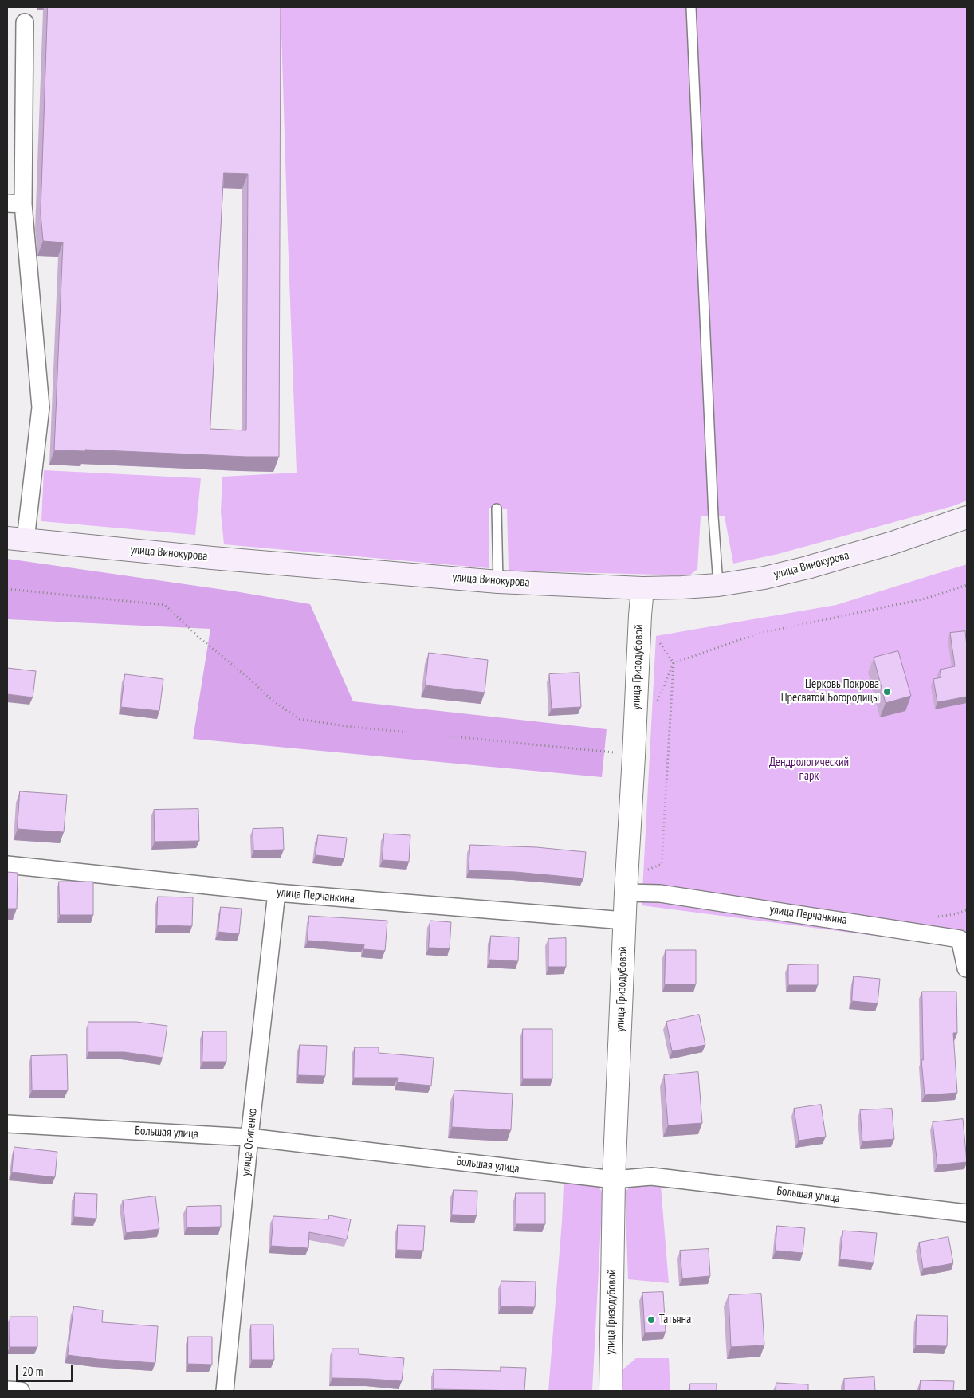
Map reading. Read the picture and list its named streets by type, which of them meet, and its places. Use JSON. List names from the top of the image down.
{
  "streets": {
    "main road": ["улица Винокурова"],
    "street": [
      "улица Гризодубовой",
      "улица Перчанкина",
      "Большая улица",
      "улица Осипенко"
    ]
  },
  "crossings": [
    ["улица Винокурова", "улица Гризодубовой"],
    ["улица Гризодубовой", "улица Перчанкина"],
    ["улица Гризодубовой", "Большая улица"],
    ["улица Перчанкина", "улица Осипенко"],
    ["Большая улица", "улица Осипенко"]
  ],
  "parks": ["Дендрологический парк"],
  "places": ["Церковь Покрова Пресвятой Богородицы", "Татьяна"],
  "scale_bar": "20 m"
}
